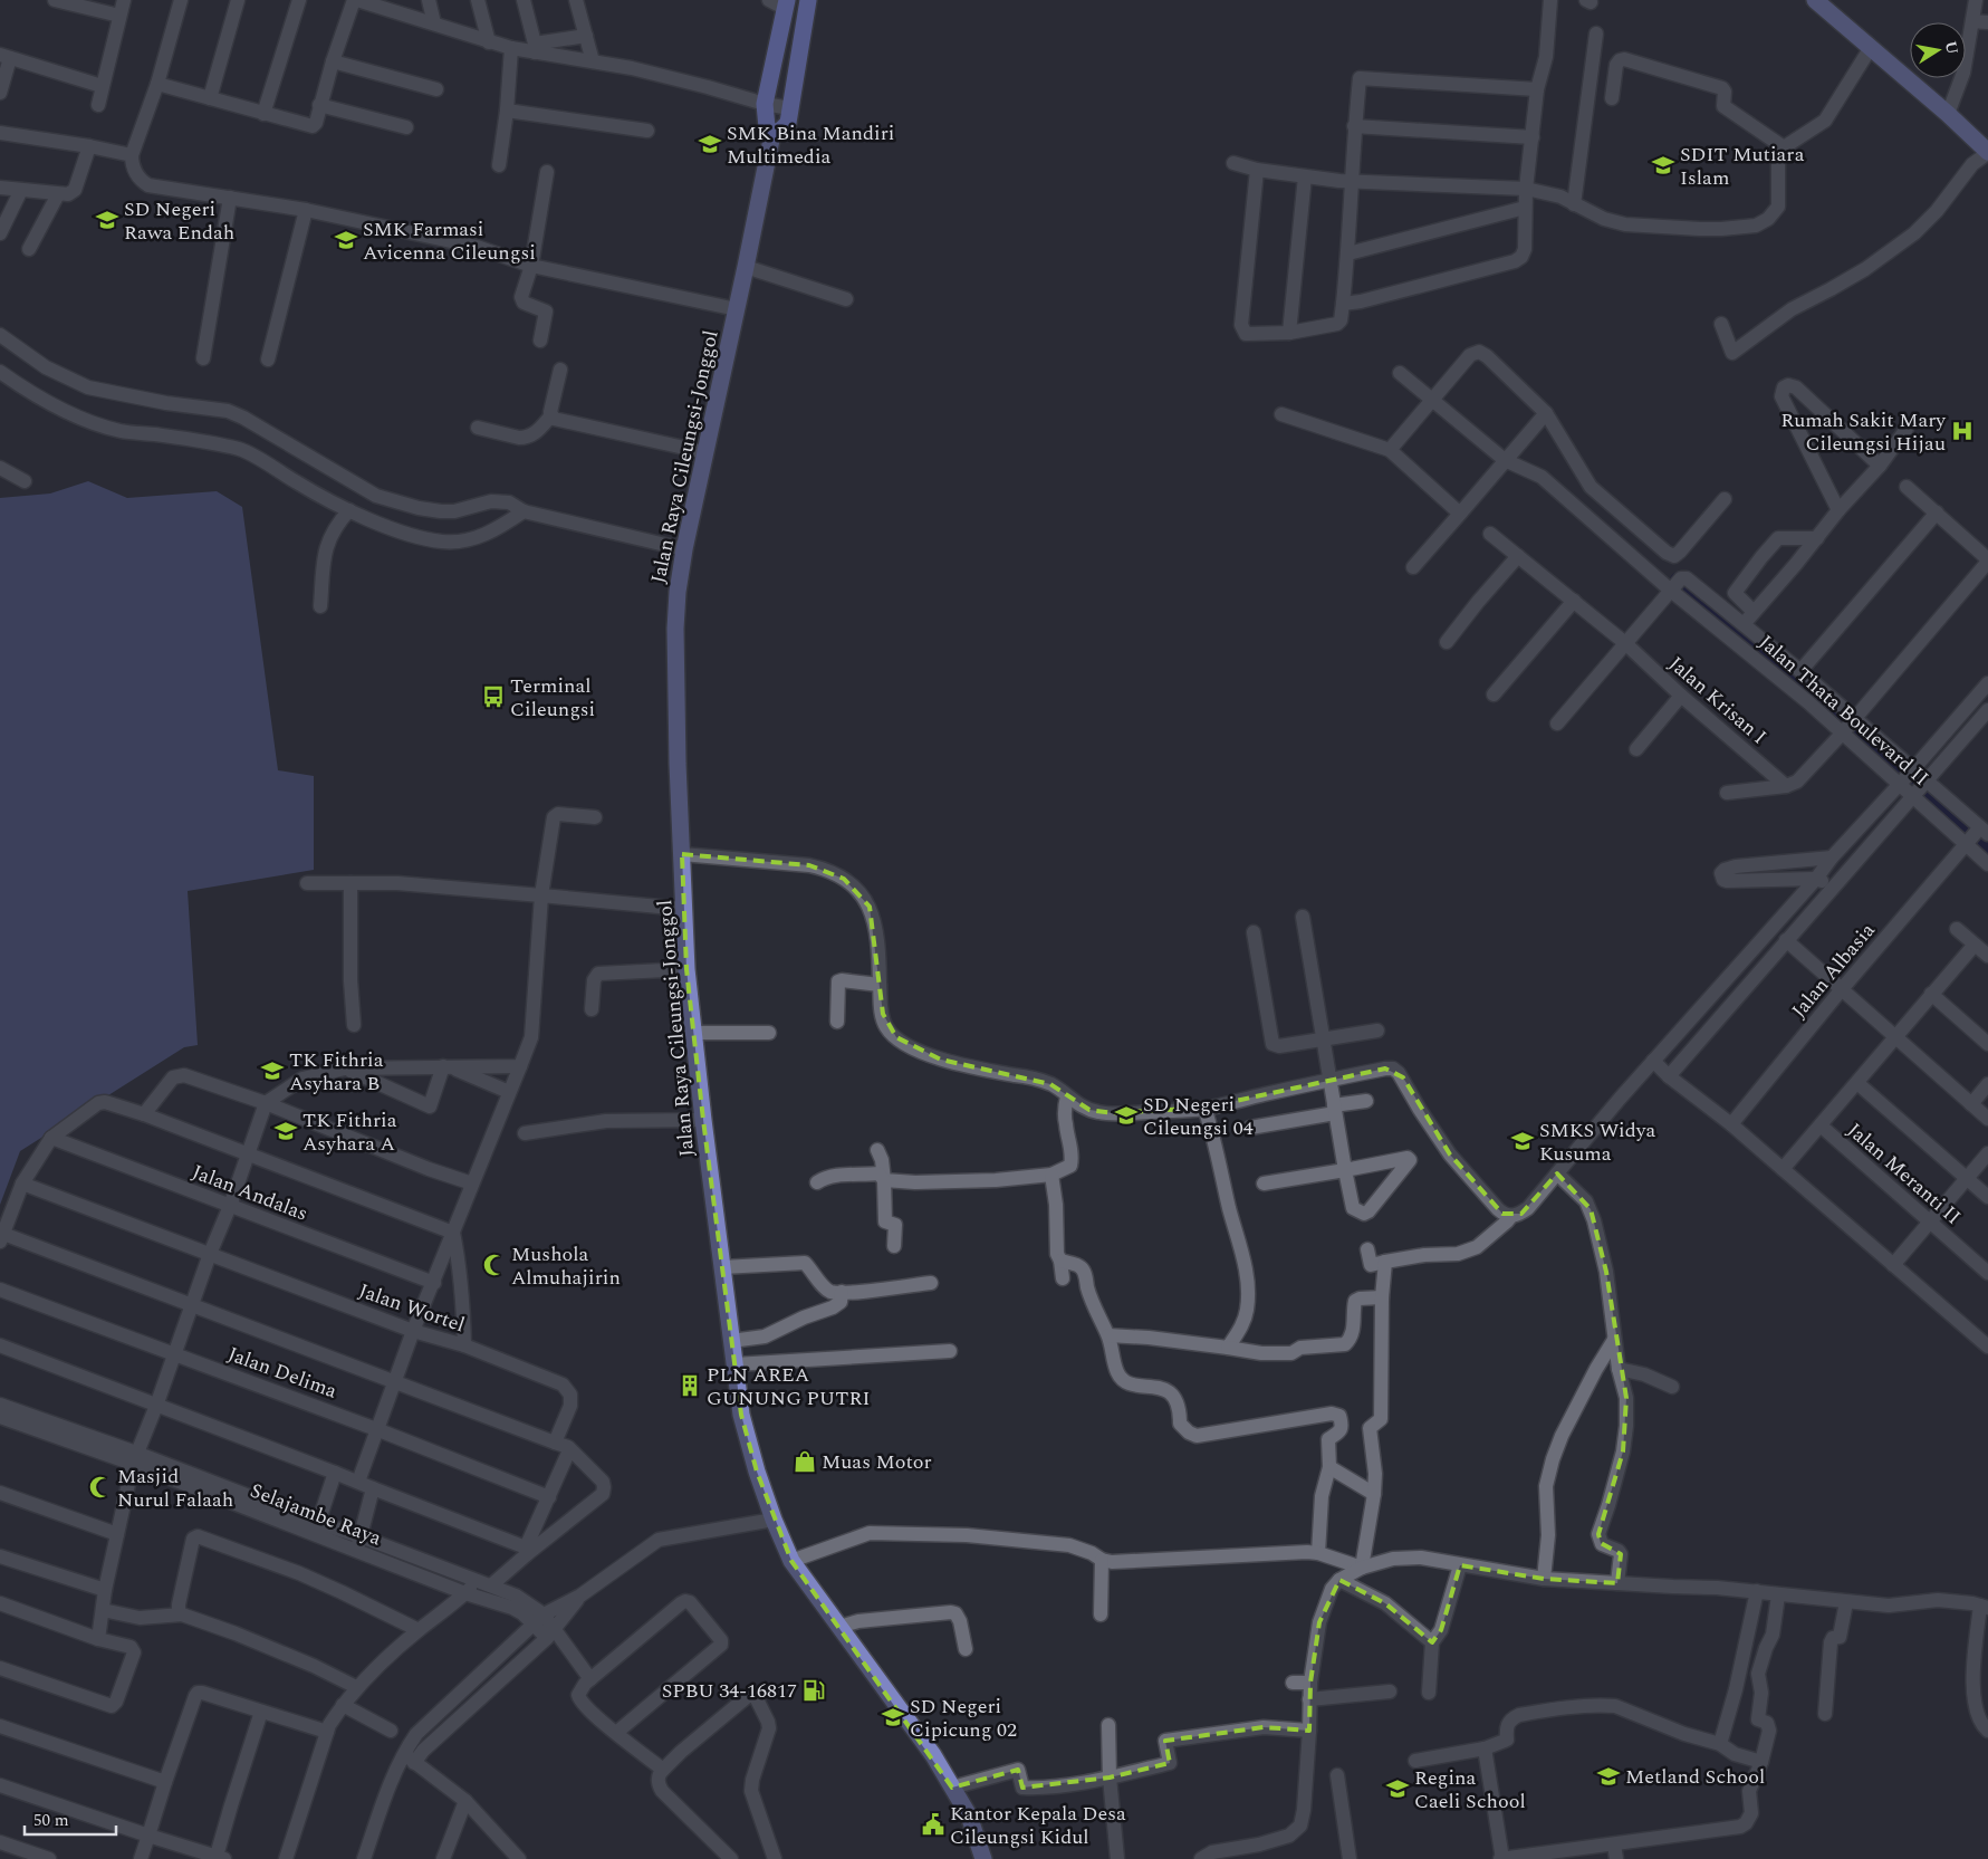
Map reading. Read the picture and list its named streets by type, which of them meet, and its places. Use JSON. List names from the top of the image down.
{
  "streets": {
    "highway": ["Jalan Raya Cileungsi-Jonggol"],
    "street": [
      "Jalan Krisan I",
      "Jalan Thata Boulevard II",
      "Jalan Albasia",
      "Jalan Meranti II",
      "Jalan Andalas",
      "Jalan Wortel",
      "Jalan Delima",
      "Selajambe Raya"
    ]
  },
  "crossings": [
    ["Jalan Thata Boulevard II", "Jalan Albasia"]
  ],
  "places": {
    "school or university": [
      "SMK Bina Mandiri Multimedia",
      "SDIT Mutiara Islam",
      "SD Negeri Rawa Endah",
      "SMK Farmasi Avicenna Cileungsi",
      "TK Fithria Asyhara B",
      "SD Negeri Cileungsi 04",
      "TK Fithria Asyhara A",
      "SMKS Widya Kusuma",
      "SD Negeri Cipicung 02",
      "Metland School",
      "Regina Caeli School"
    ],
    "hospital": ["Rumah Sakit Mary Cileungsi Hijau"],
    "bus stop": ["Terminal Cileungsi"],
    "mosque": ["Mushola Almuhajirin", "Masjid Nurul Falaah"],
    "building": ["PLN AREA GUNUNG PUTRI"],
    "shop": ["Muas Motor"],
    "fuel station": ["SPBU 34-16817"],
    "public building": ["Kantor Kepala Desa Cileungsi Kidul"]
  },
  "scale_bar": "50 m",
  "north": "right"
}
